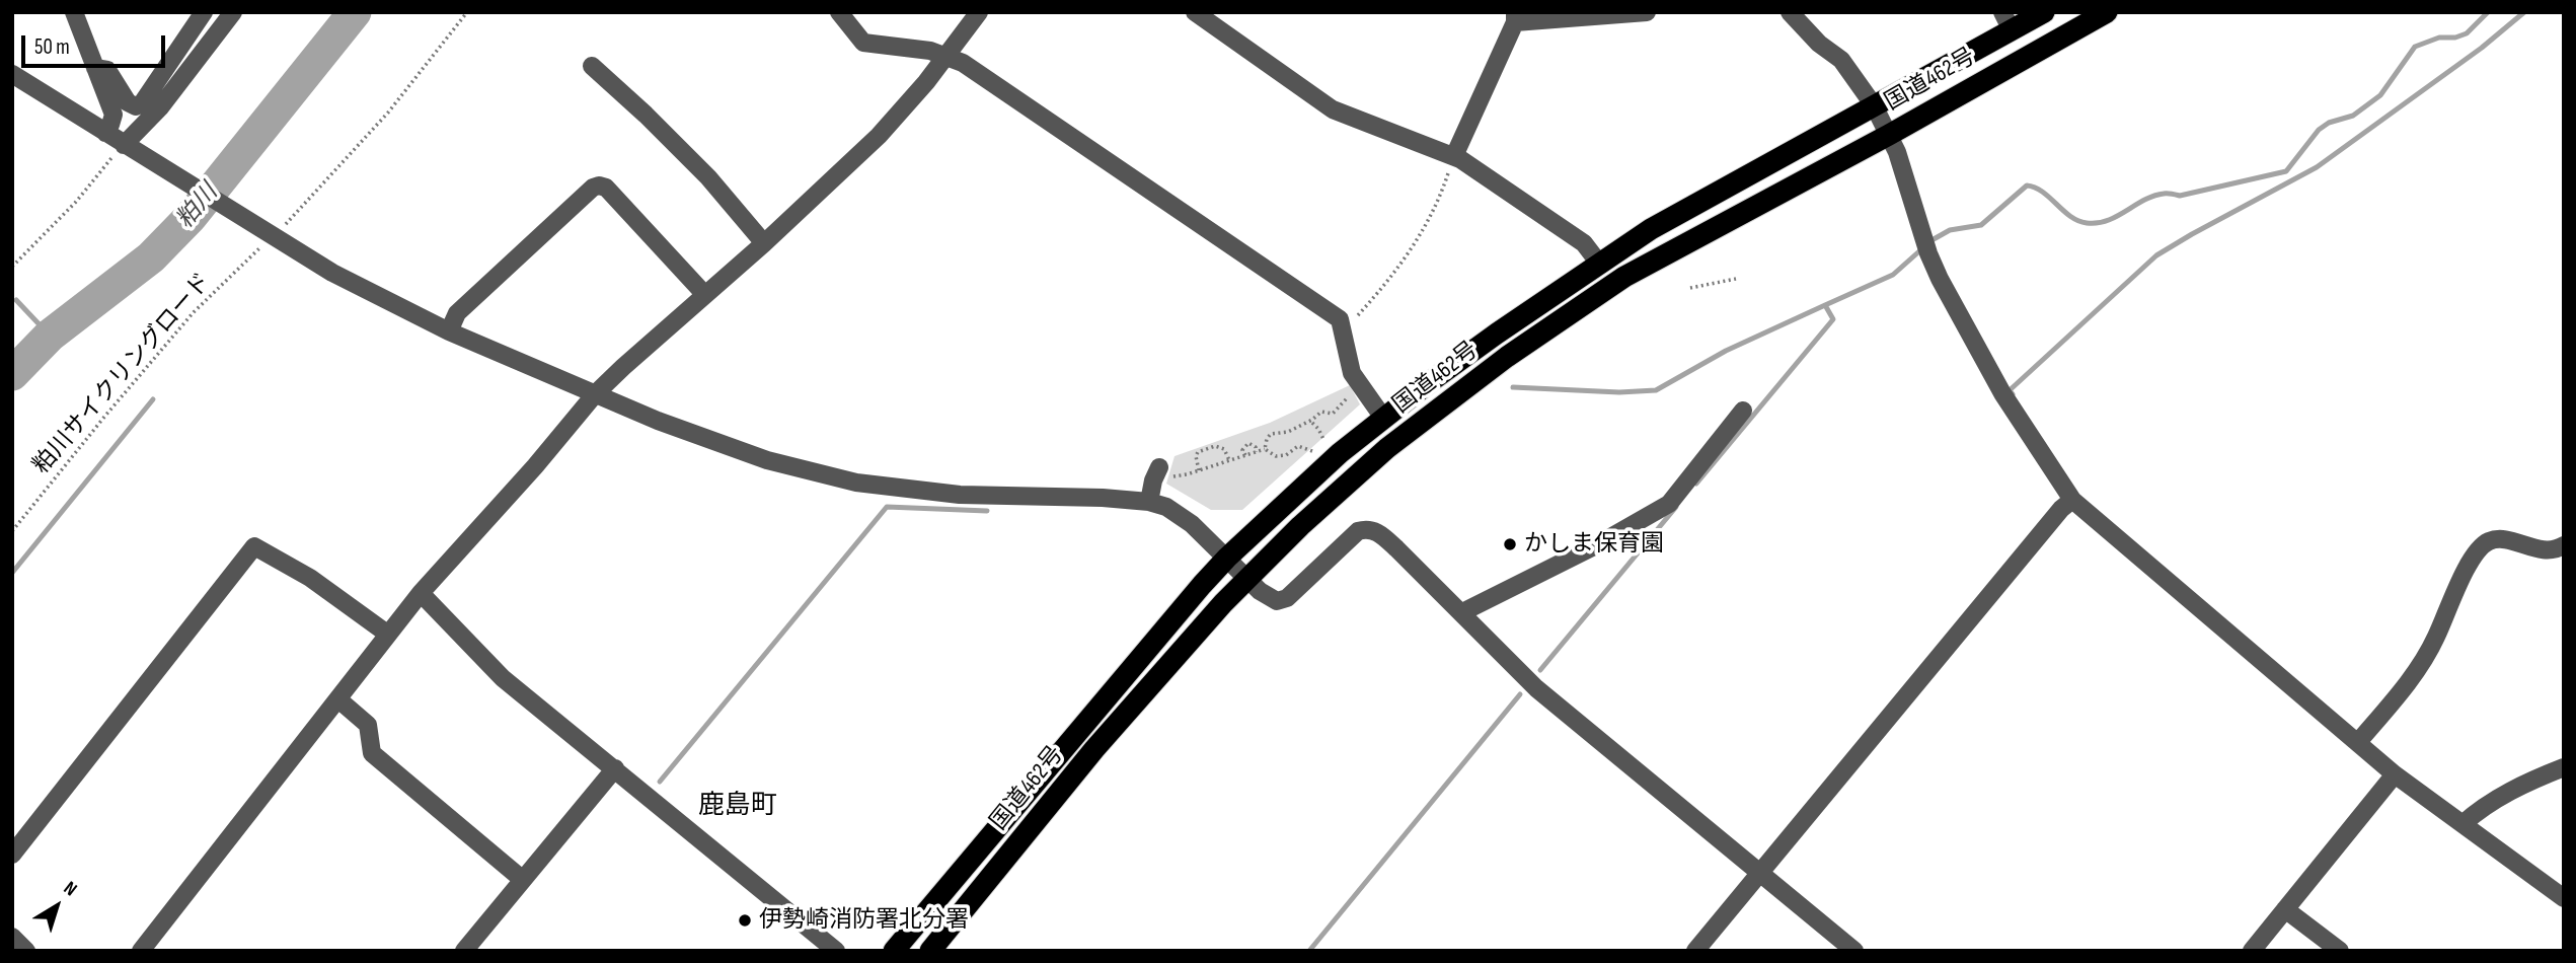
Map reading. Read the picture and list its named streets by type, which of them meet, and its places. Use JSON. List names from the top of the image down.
{
  "streets": {
    "highway": ["国道462号"],
    "path": ["粕川サイクリングロード"]
  },
  "districts": ["鹿島町"],
  "water": ["粕川"],
  "places": ["かしま保育園", "伊勢崎消防署北分署"],
  "scale_bar": "50 m",
  "north": "top right"
}
